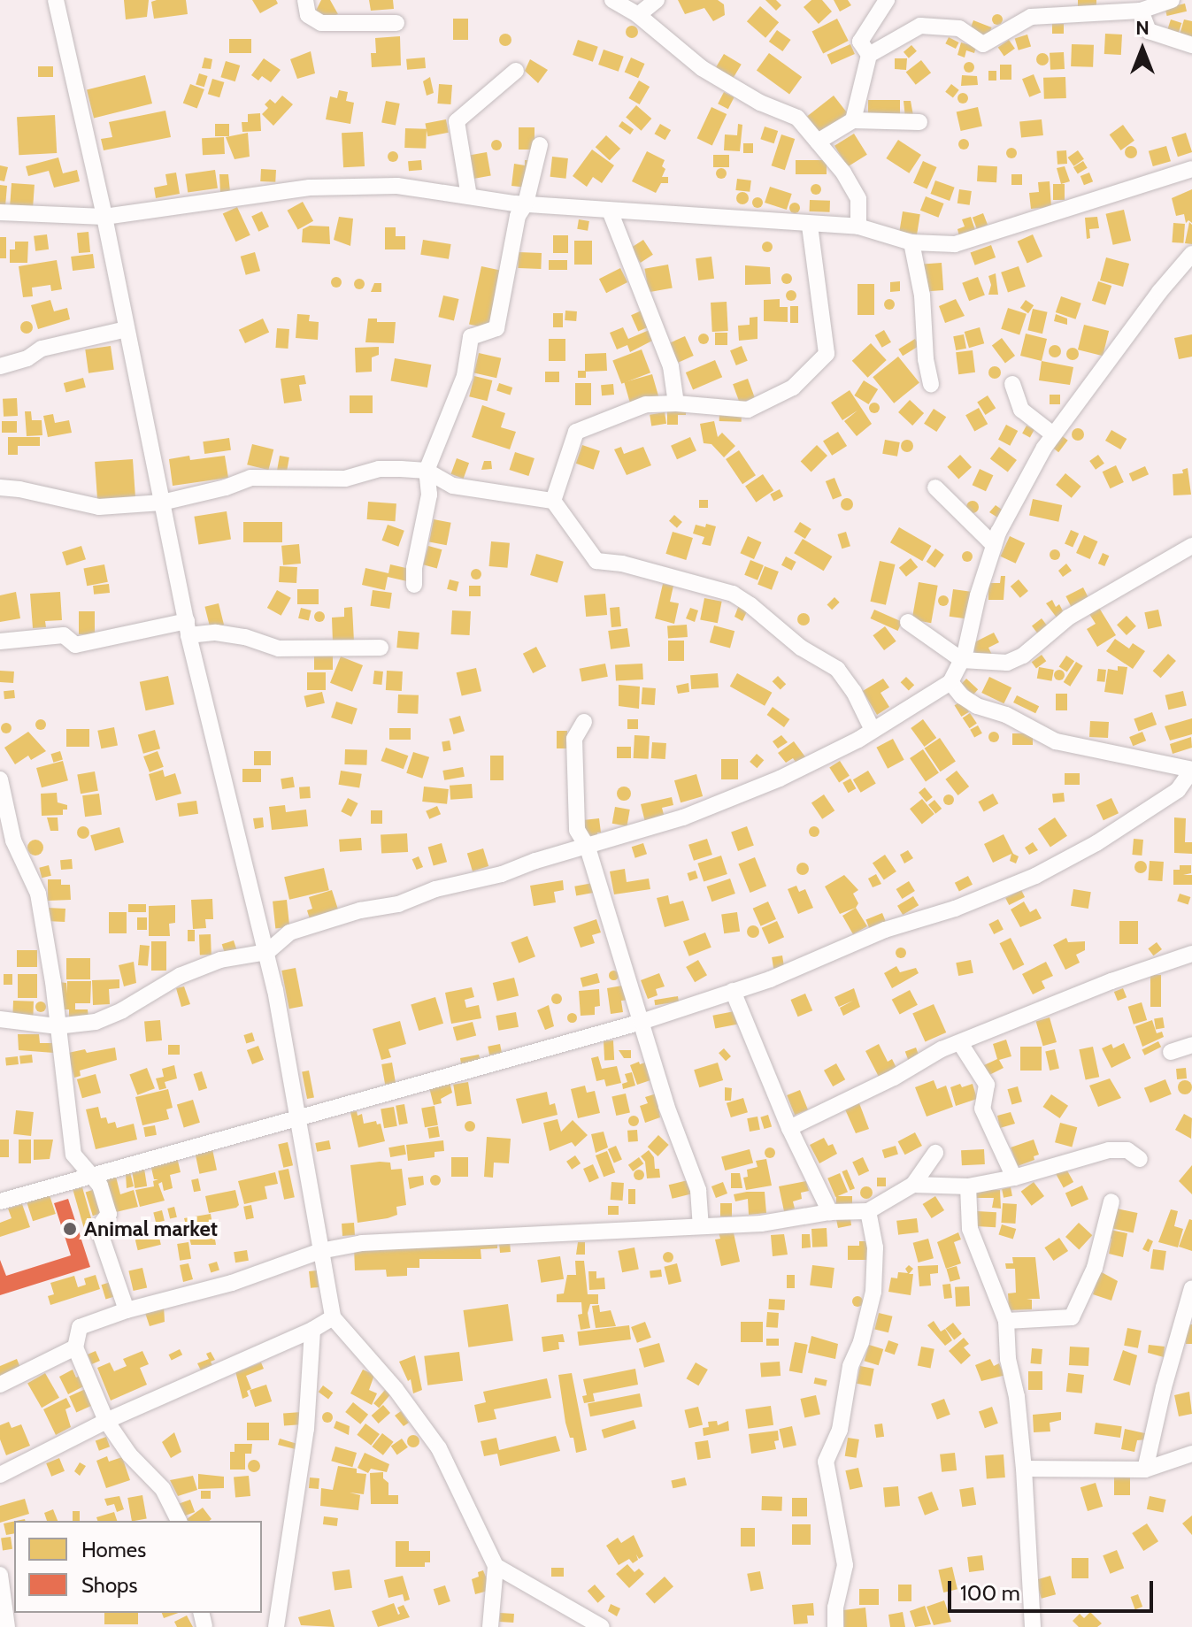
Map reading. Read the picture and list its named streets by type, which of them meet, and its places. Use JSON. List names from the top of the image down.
{
  "places": ["Animal market"],
  "legend": ["Homes", "Shops"],
  "scale_bar": "100 m",
  "north": "top"
}
